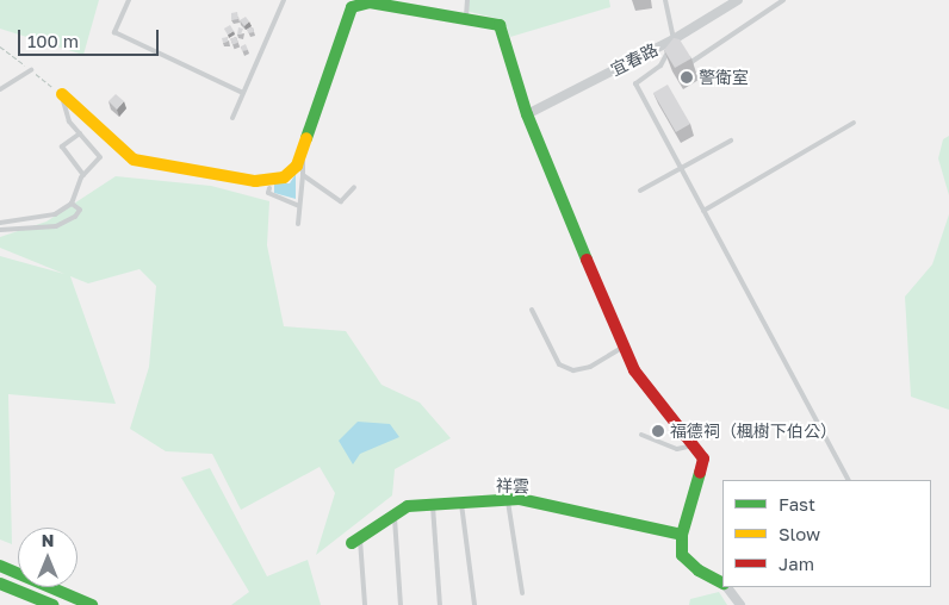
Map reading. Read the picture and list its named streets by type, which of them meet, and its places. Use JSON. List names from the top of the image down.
{
  "streets": {
    "street": ["宜春路", "祥雲"]
  },
  "places": ["警衛室", "福德祠（楓樹下伯公）"],
  "legend": ["Fast", "Slow", "Jam"],
  "scale_bar": "100 m",
  "north": "top"
}
